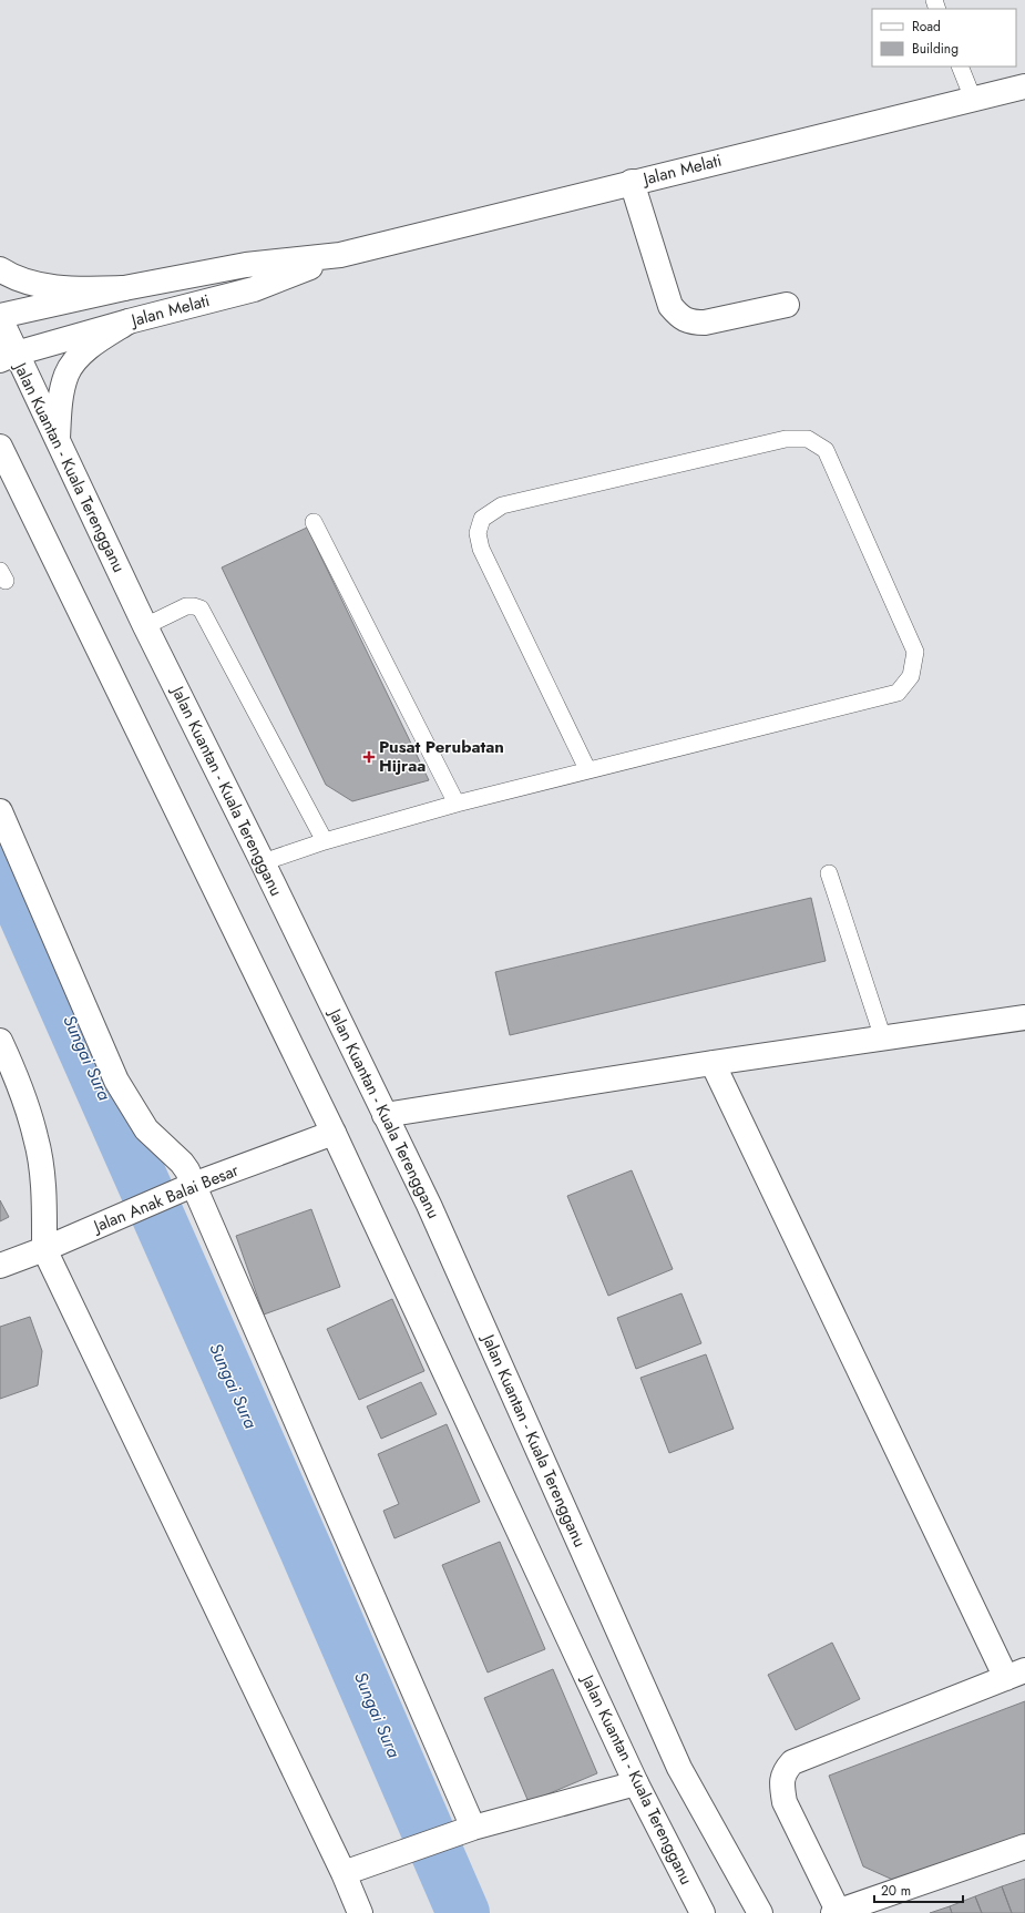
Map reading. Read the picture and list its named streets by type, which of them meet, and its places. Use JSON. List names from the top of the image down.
{
  "streets": {
    "main road": ["Jalan Melati", "Jalan Kuantan - Kuala Terengganu", "Jalan Anak Balai Besar"]
  },
  "crossings": [
    ["Jalan Melati", "Jalan Kuantan - Kuala Terengganu"],
    ["Jalan Kuantan - Kuala Terengganu", "Jalan Anak Balai Besar"]
  ],
  "water": ["Sungai Sura"],
  "places": {
    "health": ["Pusat Perubatan Hijraa"]
  },
  "legend": ["Road", "Building"],
  "scale_bar": "20 m"
}
